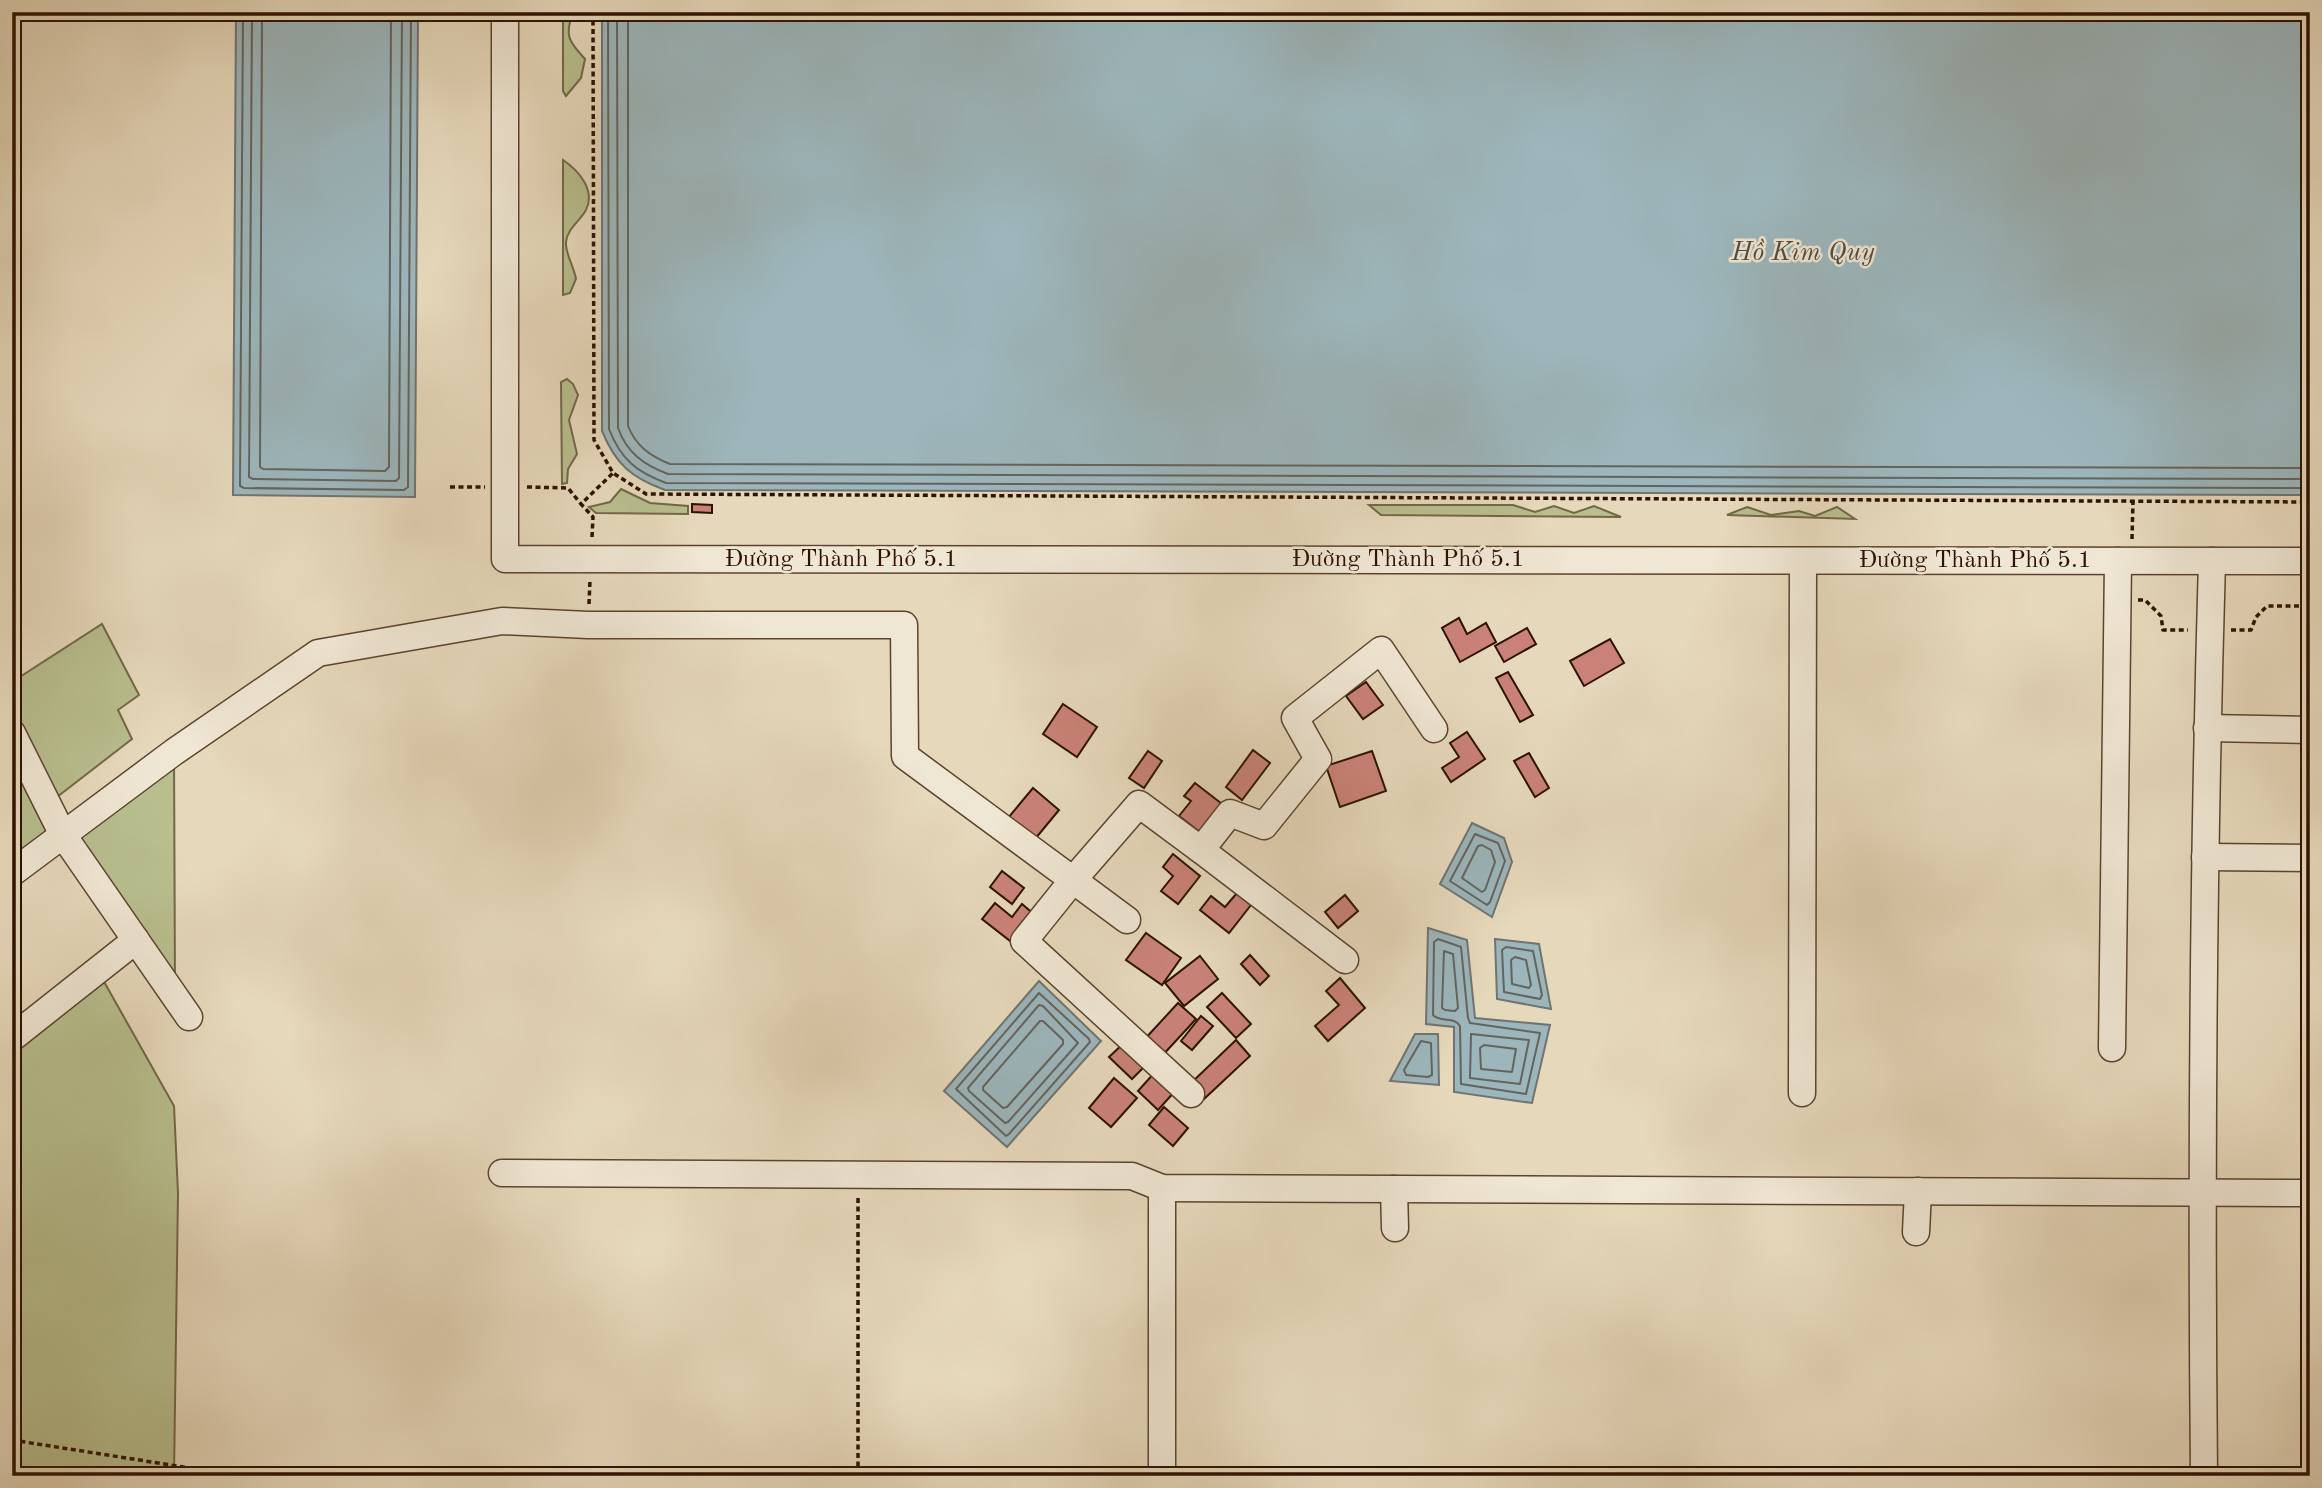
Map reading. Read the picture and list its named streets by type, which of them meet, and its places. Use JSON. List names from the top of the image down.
{
  "streets": {
    "street": ["Đường Thành Phố 5.1"]
  },
  "water": ["Hồ Kim Quy"]
}
